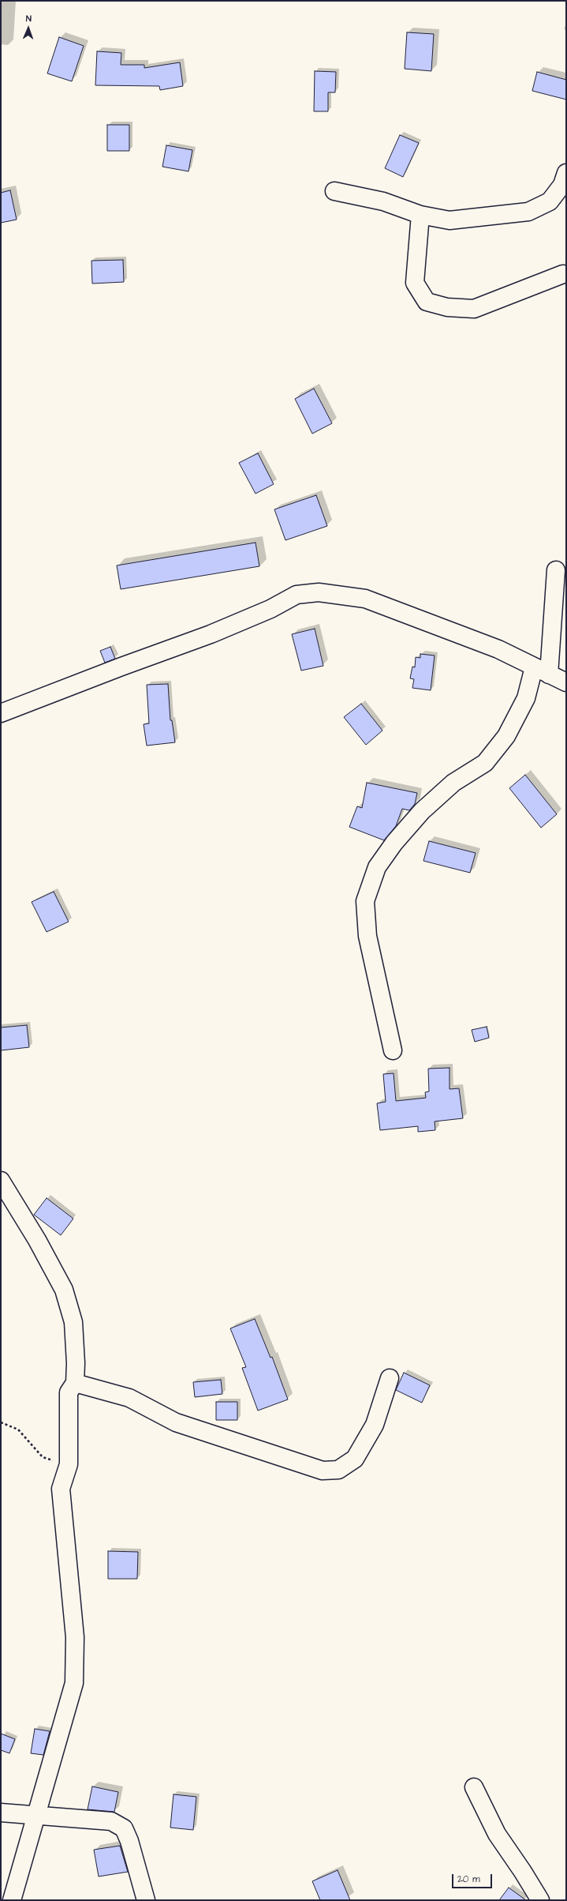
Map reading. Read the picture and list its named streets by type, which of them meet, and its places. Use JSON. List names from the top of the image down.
{
  "scale_bar": "20 m",
  "north": "top"
}
